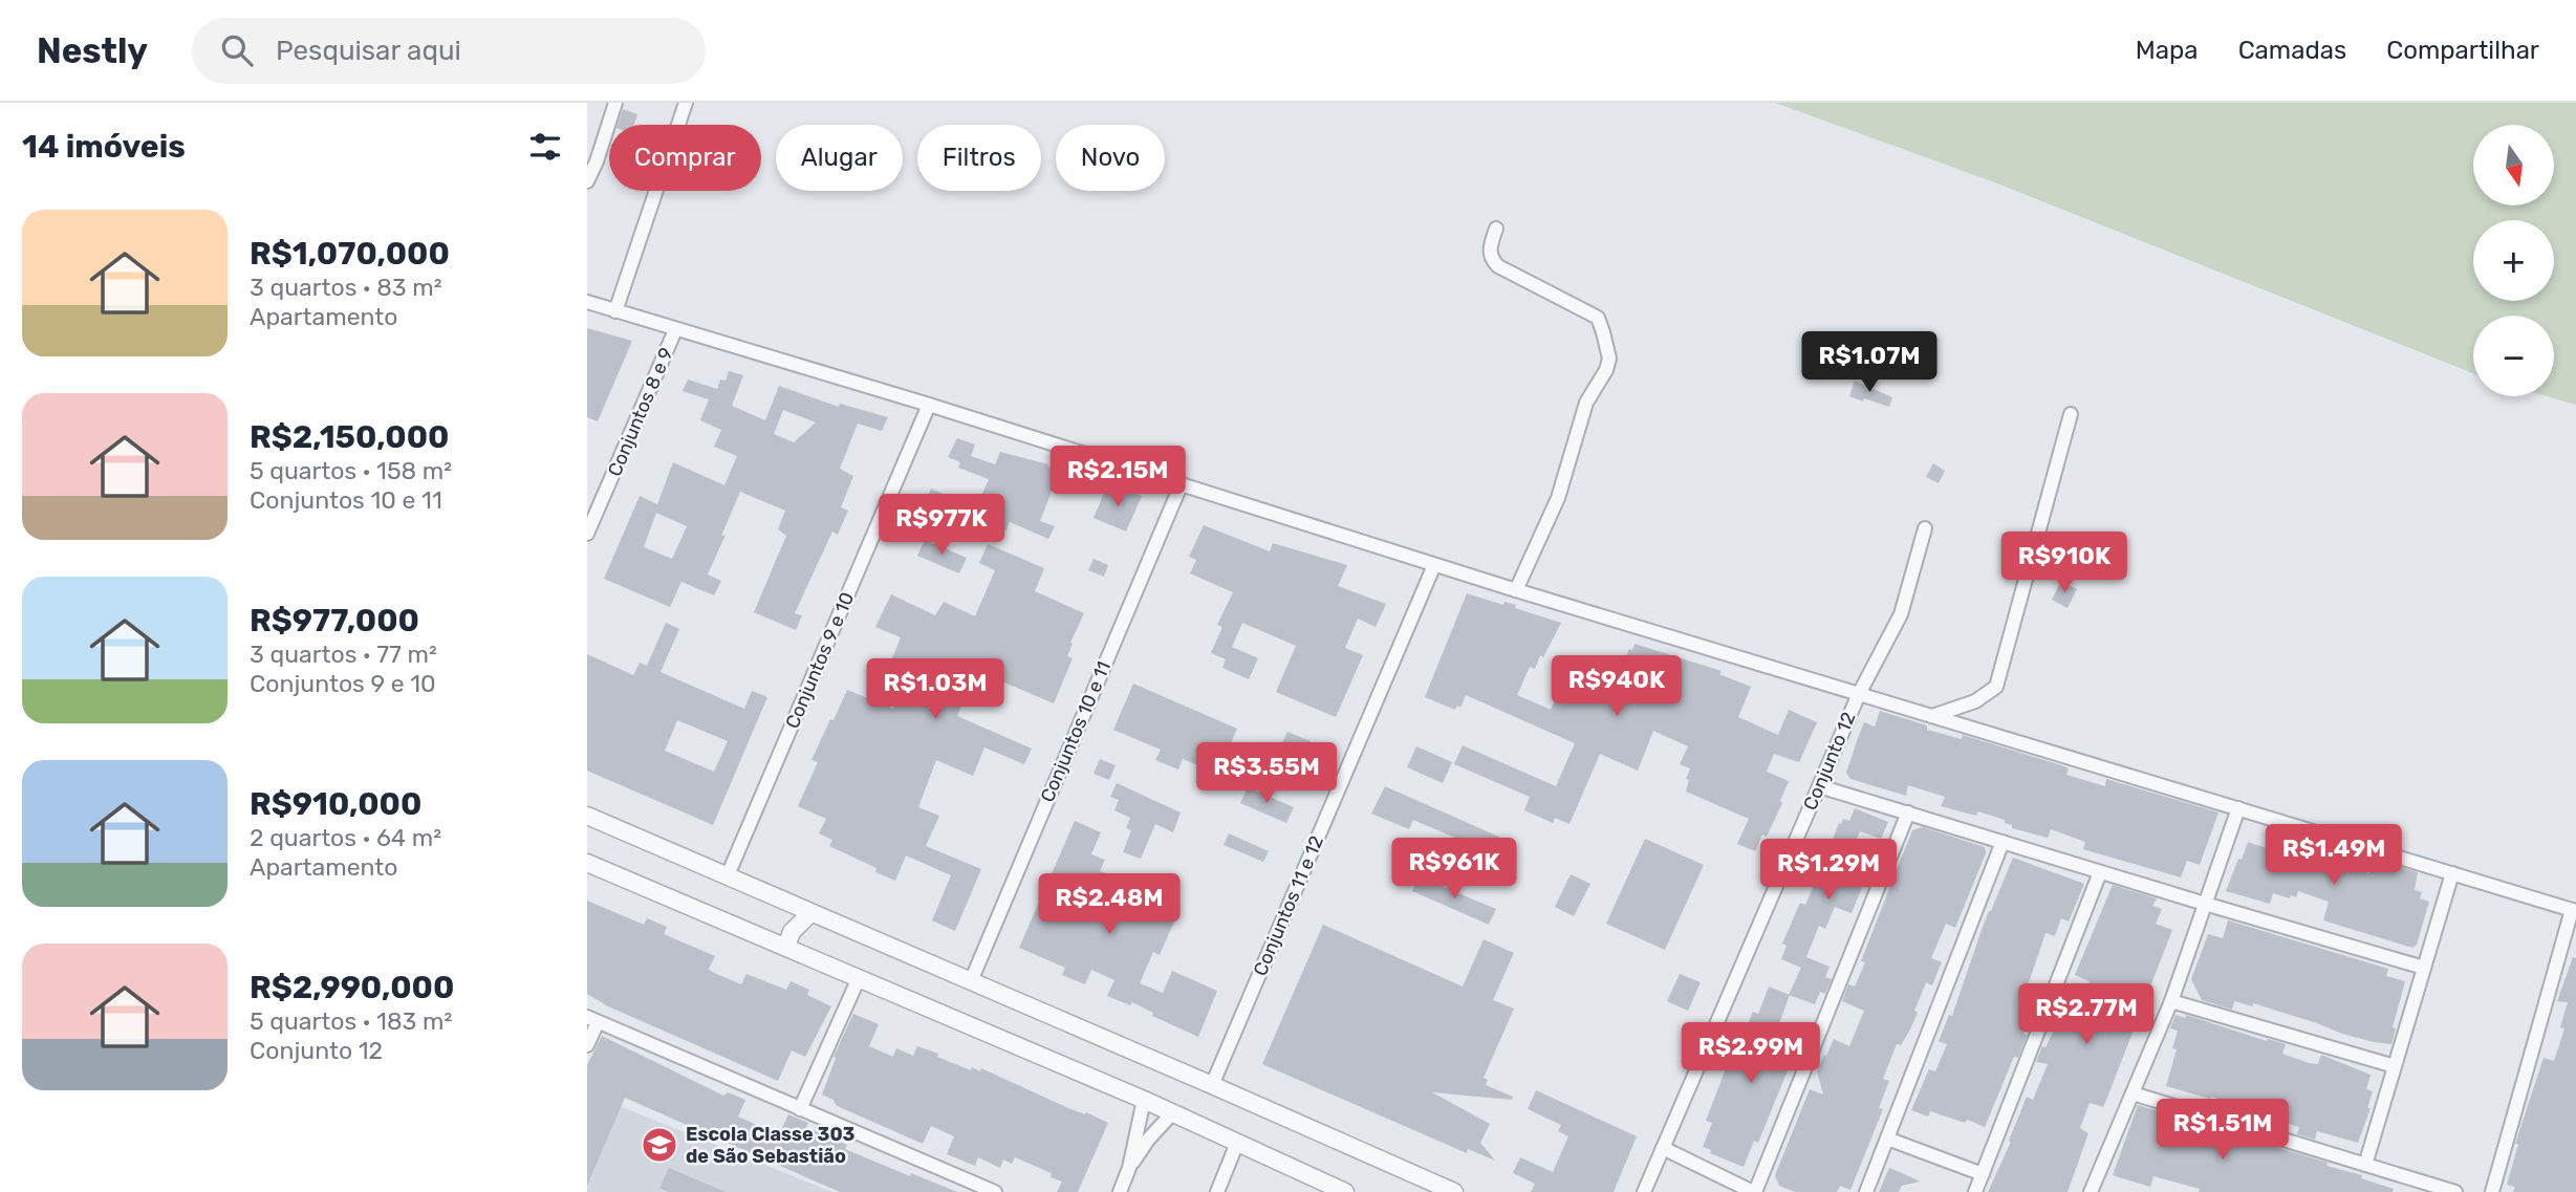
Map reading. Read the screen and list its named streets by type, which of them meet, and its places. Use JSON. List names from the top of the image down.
{
  "streets": {
    "street": [
      "Conjuntos 8 e 9",
      "Conjuntos 9 e 10",
      "Conjuntos 10 e 11",
      "Conjunto 12",
      "Conjuntos 11 e 12"
    ]
  },
  "places": {
    "school or university": ["Escola Classe 303 de São Sebastião"]
  },
  "north": "bottom",
  "page": {
    "header": "Nestly",
    "search": "Pesquisar aqui",
    "nav": ["Mapa", "Camadas", "Compartilhar"],
    "heading": "14 imóveis",
    "map_buttons": ["+", "−"],
    "chip": [
      "Comprar",
      "Alugar",
      "Filtros",
      "Novo"
    ],
    "list": [
      {
        "name": "R$1,070,000",
        "note": "3 quartos · 83 m² · Apartamento"
      },
      {
        "name": "R$2,150,000",
        "note": "5 quartos · 158 m² · Conjuntos 10 e 11"
      },
      {
        "name": "R$977,000",
        "note": "3 quartos · 77 m² · Conjuntos 9 e 10"
      },
      {
        "name": "R$910,000",
        "note": "2 quartos · 64 m² · Apartamento"
      },
      {
        "name": "R$2,990,000",
        "note": "5 quartos · 183 m² · Conjunto 12"
      }
    ],
    "price": [
      "R$1.07M",
      "R$2.15M",
      "R$977K",
      "R$910K",
      "R$940K",
      "R$1.03M",
      "R$3.55M",
      "R$1.49M",
      "R$961K",
      "R$1.29M",
      "R$2.48M",
      "R$2.77M",
      "R$2.99M",
      "R$1.51M"
    ]
  }
}
